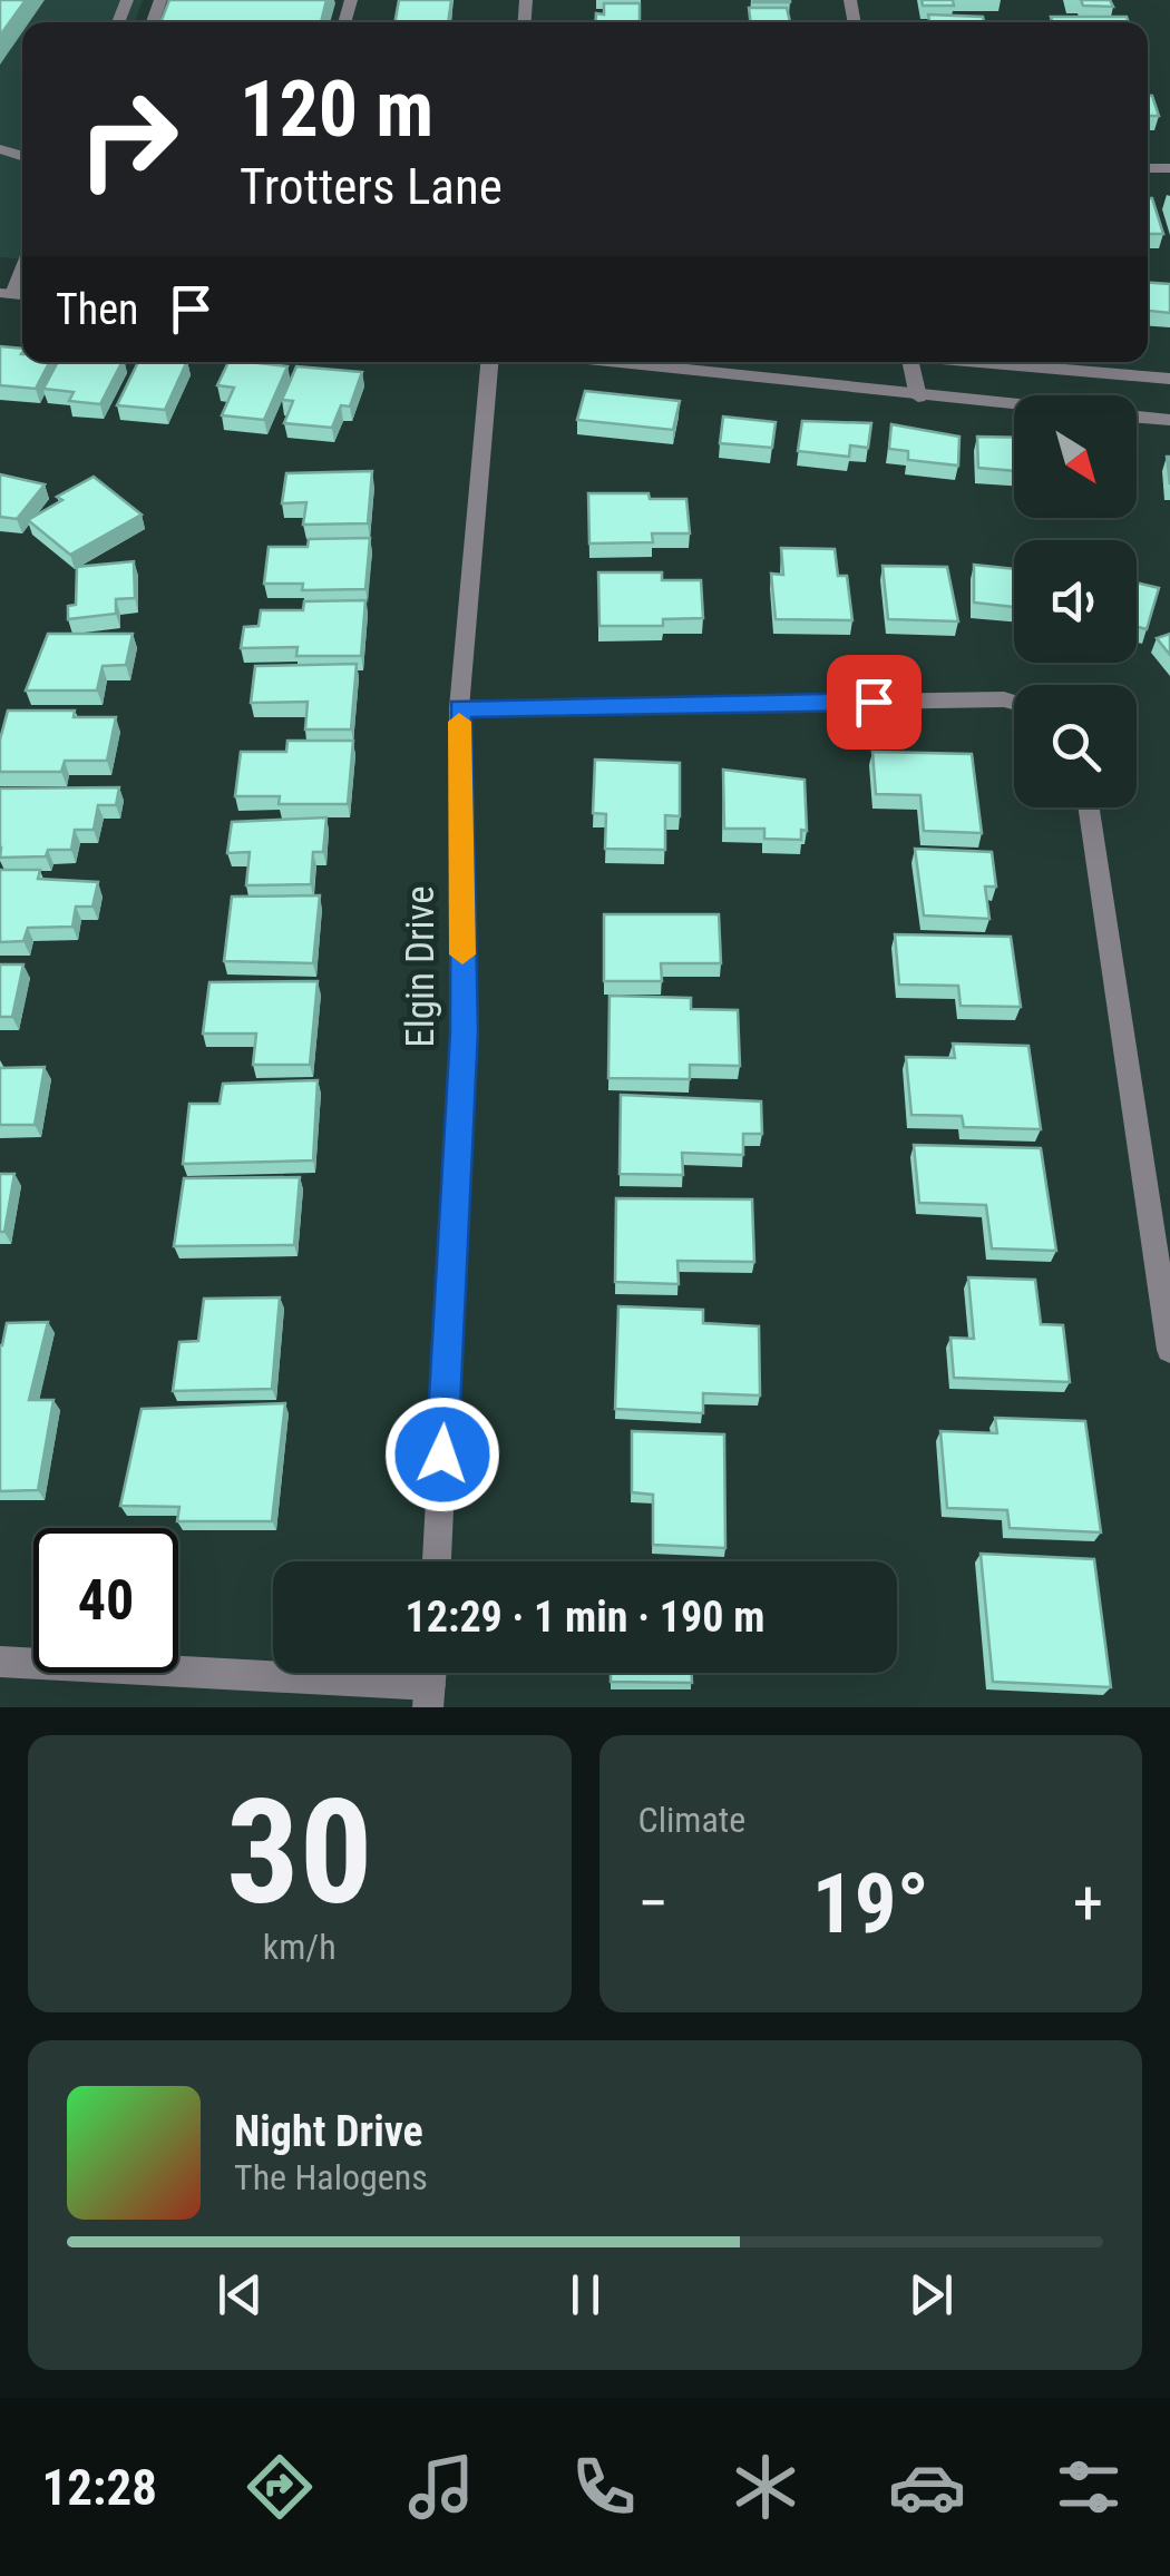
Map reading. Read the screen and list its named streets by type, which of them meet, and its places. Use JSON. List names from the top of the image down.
{
  "streets": {
    "street": ["Elgin Drive"]
  },
  "north": "bottom right",
  "page": {
    "turn": ["120 m", "Trotters Lane"],
    "then": "Then",
    "limit": "40",
    "trip": "12:29 · 1 min · 190 m",
    "tile": [
      ["30", "km/h"],
      "Climate"
    ],
    "heat": ["−", "19°", "+"],
    "song": ["Night Drive", "The Halogens"],
    "tabs": "12:28"
  }
}
